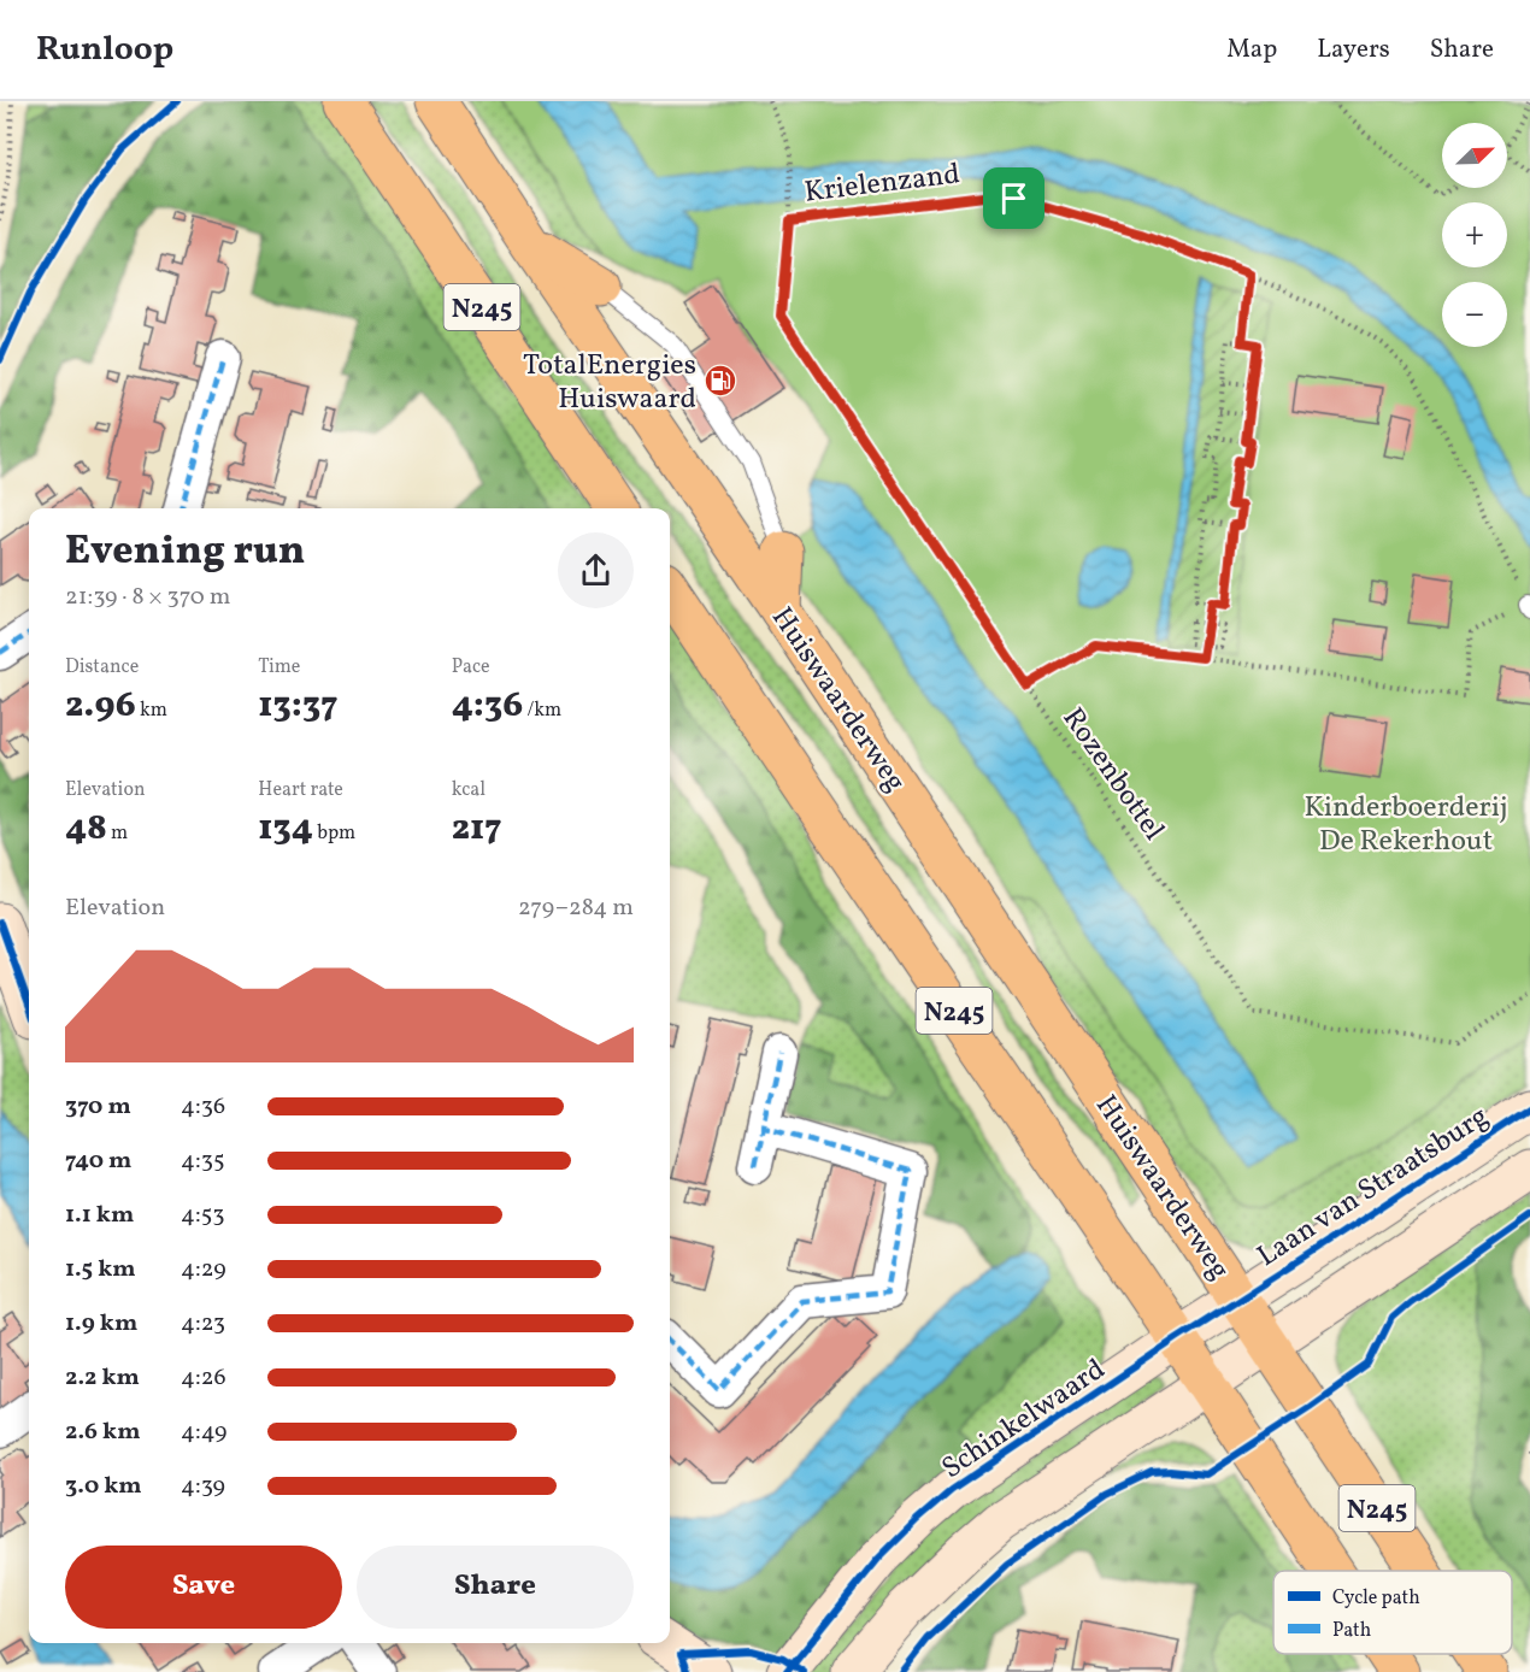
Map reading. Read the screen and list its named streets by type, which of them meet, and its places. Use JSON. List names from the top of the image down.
{
  "streets": {
    "highway": ["N245", "Huiswaarderweg"],
    "street": ["Laan van Straatsburg", "Schinkelwaard"],
    "path": ["Krielenzand", "Rozenbottel"]
  },
  "crossings": [
    ["Krielenzand", "Rozenbottel"],
    ["N245", "Huiswaarderweg"],
    ["N245", "Schinkelwaard"],
    ["Huiswaarderweg", "Laan van Straatsburg"],
    ["Huiswaarderweg", "Schinkelwaard"]
  ],
  "parks": ["Kinderboerderij De Rekerhout"],
  "places": {
    "fuel station": ["TotalEnergies Huiswaard"]
  },
  "legend": ["Cycle path", "Path"],
  "north": "top right",
  "page": {
    "header": "Runloop",
    "nav": ["Map", "Layers", "Share"],
    "map_buttons": ["+", "−"],
    "heading": ["Evening run", "21:39 · 8 × 370 m"],
    "stats": [
      ["Distance", "2.96 km"],
      ["Time", "13:37"],
      ["Pace", "4:36 /km"],
      ["Elevation", "48 m"],
      ["Heart rate", "134 bpm"],
      ["kcal", "217"]
    ],
    "chart": ["Elevation", "279–284 m"],
    "list": [
      {
        "name": "370 m",
        "note": "4:36"
      },
      {
        "name": "740 m",
        "note": "4:35"
      },
      {
        "name": "1.1 km",
        "note": "4:53"
      },
      {
        "name": "1.5 km",
        "note": "4:29"
      },
      {
        "name": "1.9 km",
        "note": "4:23"
      },
      {
        "name": "2.2 km",
        "note": "4:26"
      },
      {
        "name": "2.6 km",
        "note": "4:49"
      },
      {
        "name": "3.0 km",
        "note": "4:39"
      }
    ],
    "buttons": ["Save", "Share"]
  }
}
